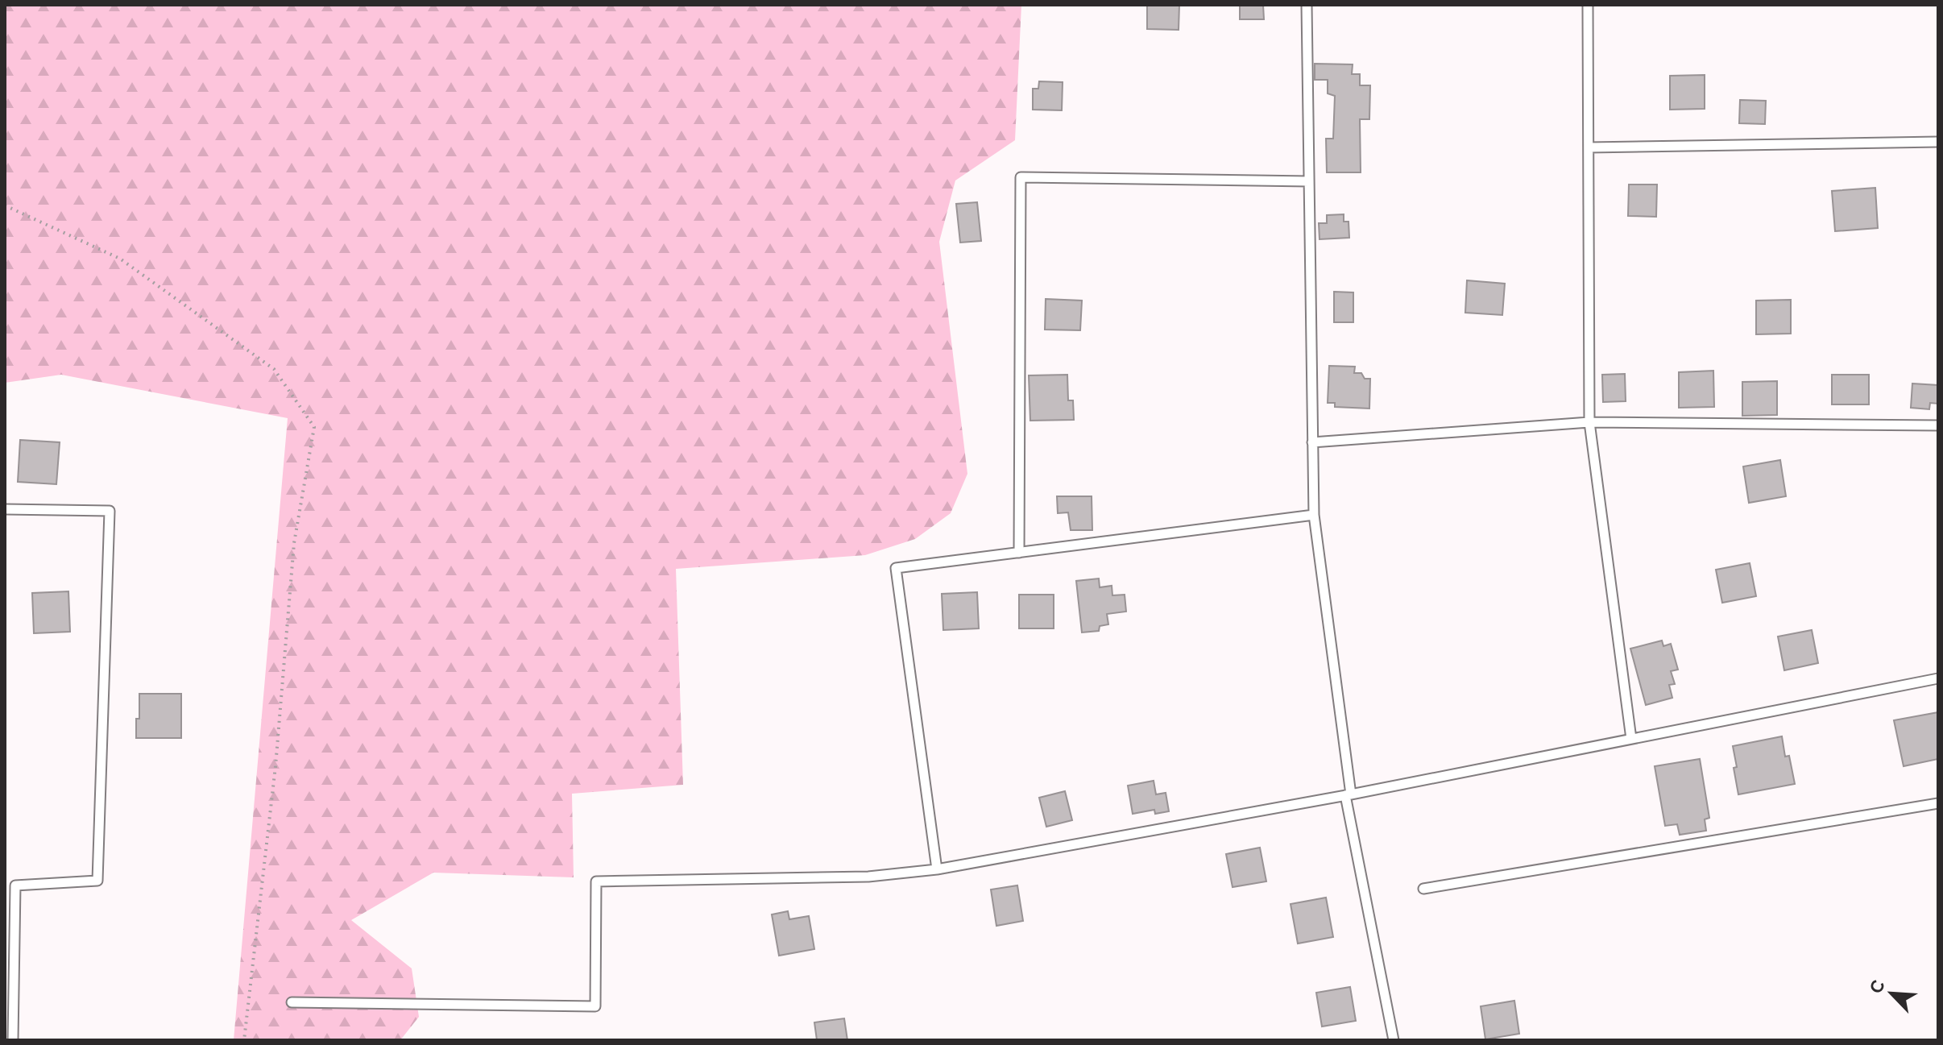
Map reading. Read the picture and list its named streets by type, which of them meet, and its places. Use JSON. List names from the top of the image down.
{
  "north": "top left"
}
